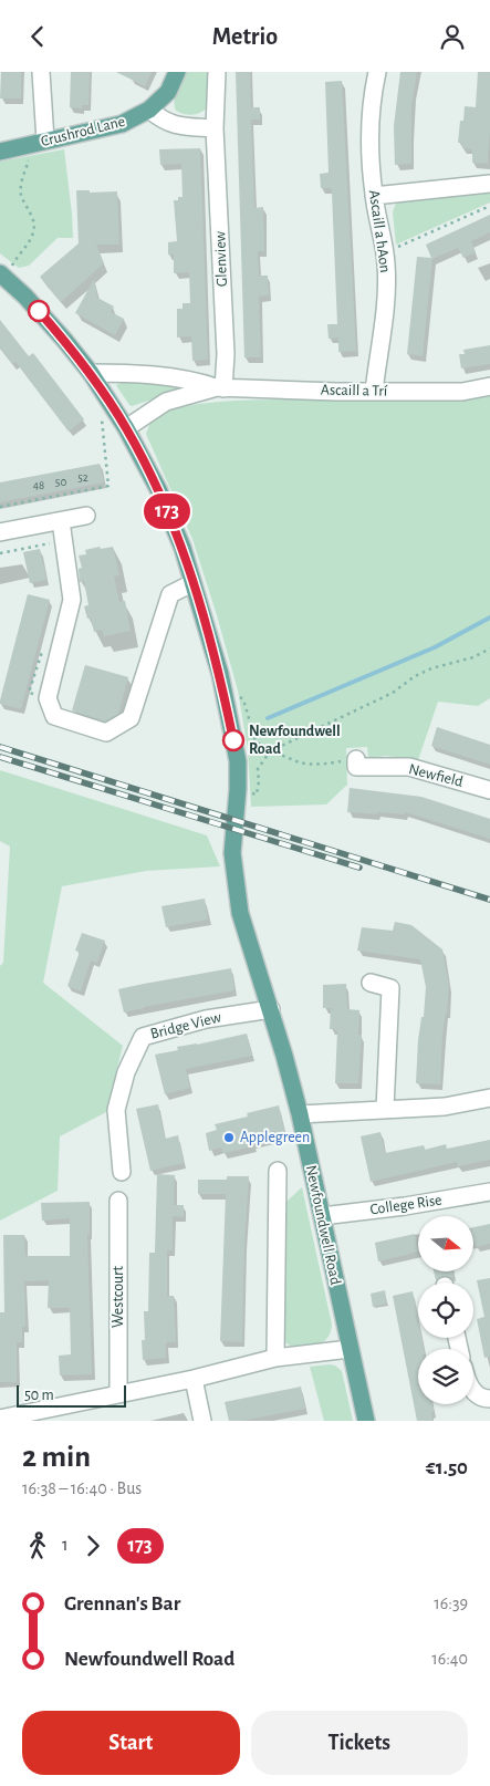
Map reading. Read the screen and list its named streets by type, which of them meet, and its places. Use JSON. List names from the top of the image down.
{
  "streets": {
    "main road": ["Crushrod Lane", "Newfoundwell Road"],
    "street": [
      "Ascaill a hAon",
      "Glenview",
      "Ascaill a Trí",
      "Newfield",
      "Bridge View",
      "College Rise",
      "Westcourt"
    ]
  },
  "crossings": [
    ["Ascaill a hAon", "Ascaill a Trí"],
    ["Glenview", "Ascaill a Trí"],
    ["Ascaill a Trí", "Newfoundwell Road"],
    ["Bridge View", "Newfoundwell Road"],
    ["College Rise", "Newfoundwell Road"]
  ],
  "places": ["Newfoundwell Road", "Applegreen"],
  "lines": ["bus line 173"],
  "house_numbers": ["52", "50", "48"],
  "scale_bar": "50 m",
  "north": "right",
  "page": {
    "header": "Metrio",
    "on_map": "173",
    "scale": "50 m",
    "heading": ["2 min", "16:38 – 16:40 · Bus", "€1.50"],
    "legs": ["1", "173"],
    "list": [
      {
        "name": "Grennan's Bar",
        "value": "16:39"
      },
      {
        "name": "Newfoundwell Road",
        "value": "16:40"
      }
    ],
    "buttons": ["Start", "Tickets"]
  }
}
